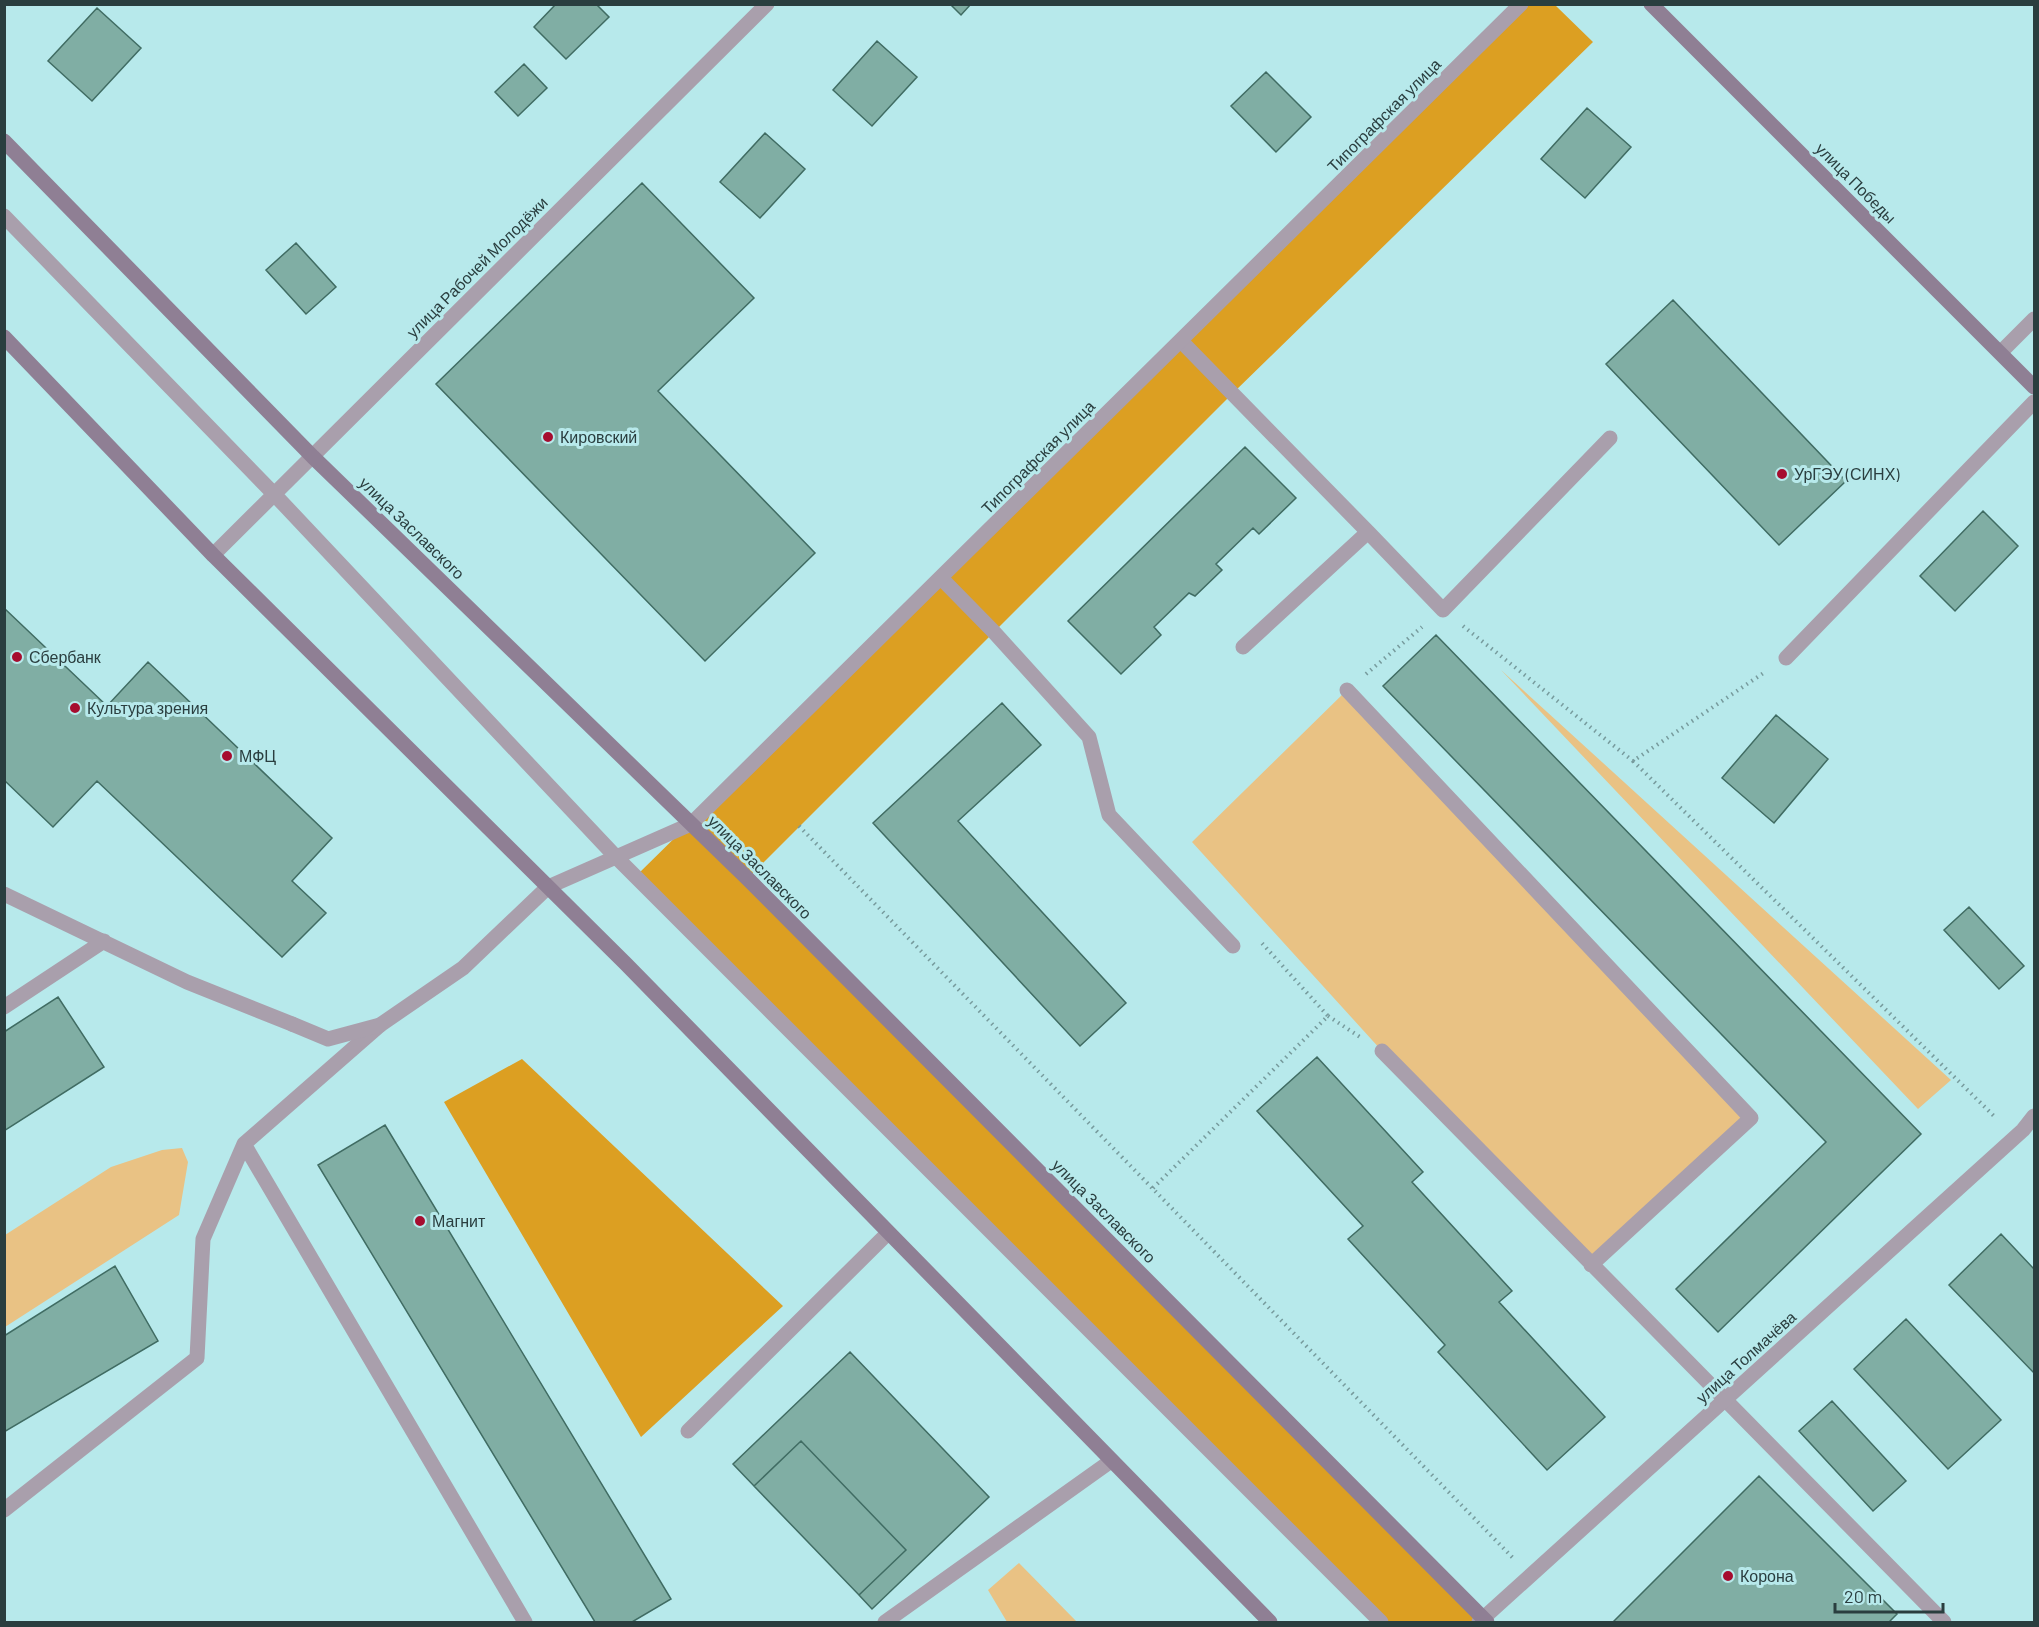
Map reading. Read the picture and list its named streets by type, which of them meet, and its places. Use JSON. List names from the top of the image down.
{
  "streets": {
    "street": [
      "Типографская улица",
      "улица Победы",
      "улица Рабочей Молодёжи",
      "улица Заславского",
      "улица Толмачёва"
    ]
  },
  "crossings": [
    ["Типографская улица", "улица Заславского"],
    ["улица Рабочей Молодёжи", "улица Заславского"],
    ["улица Заславского", "улица Толмачёва"]
  ],
  "places": [
    "Кировский",
    "УрГЭУ (СИНХ)",
    "Сбербанк",
    "Культура зрения",
    "МФЦ",
    "Магнит",
    "Корона"
  ],
  "scale_bar": "20 m"
}
